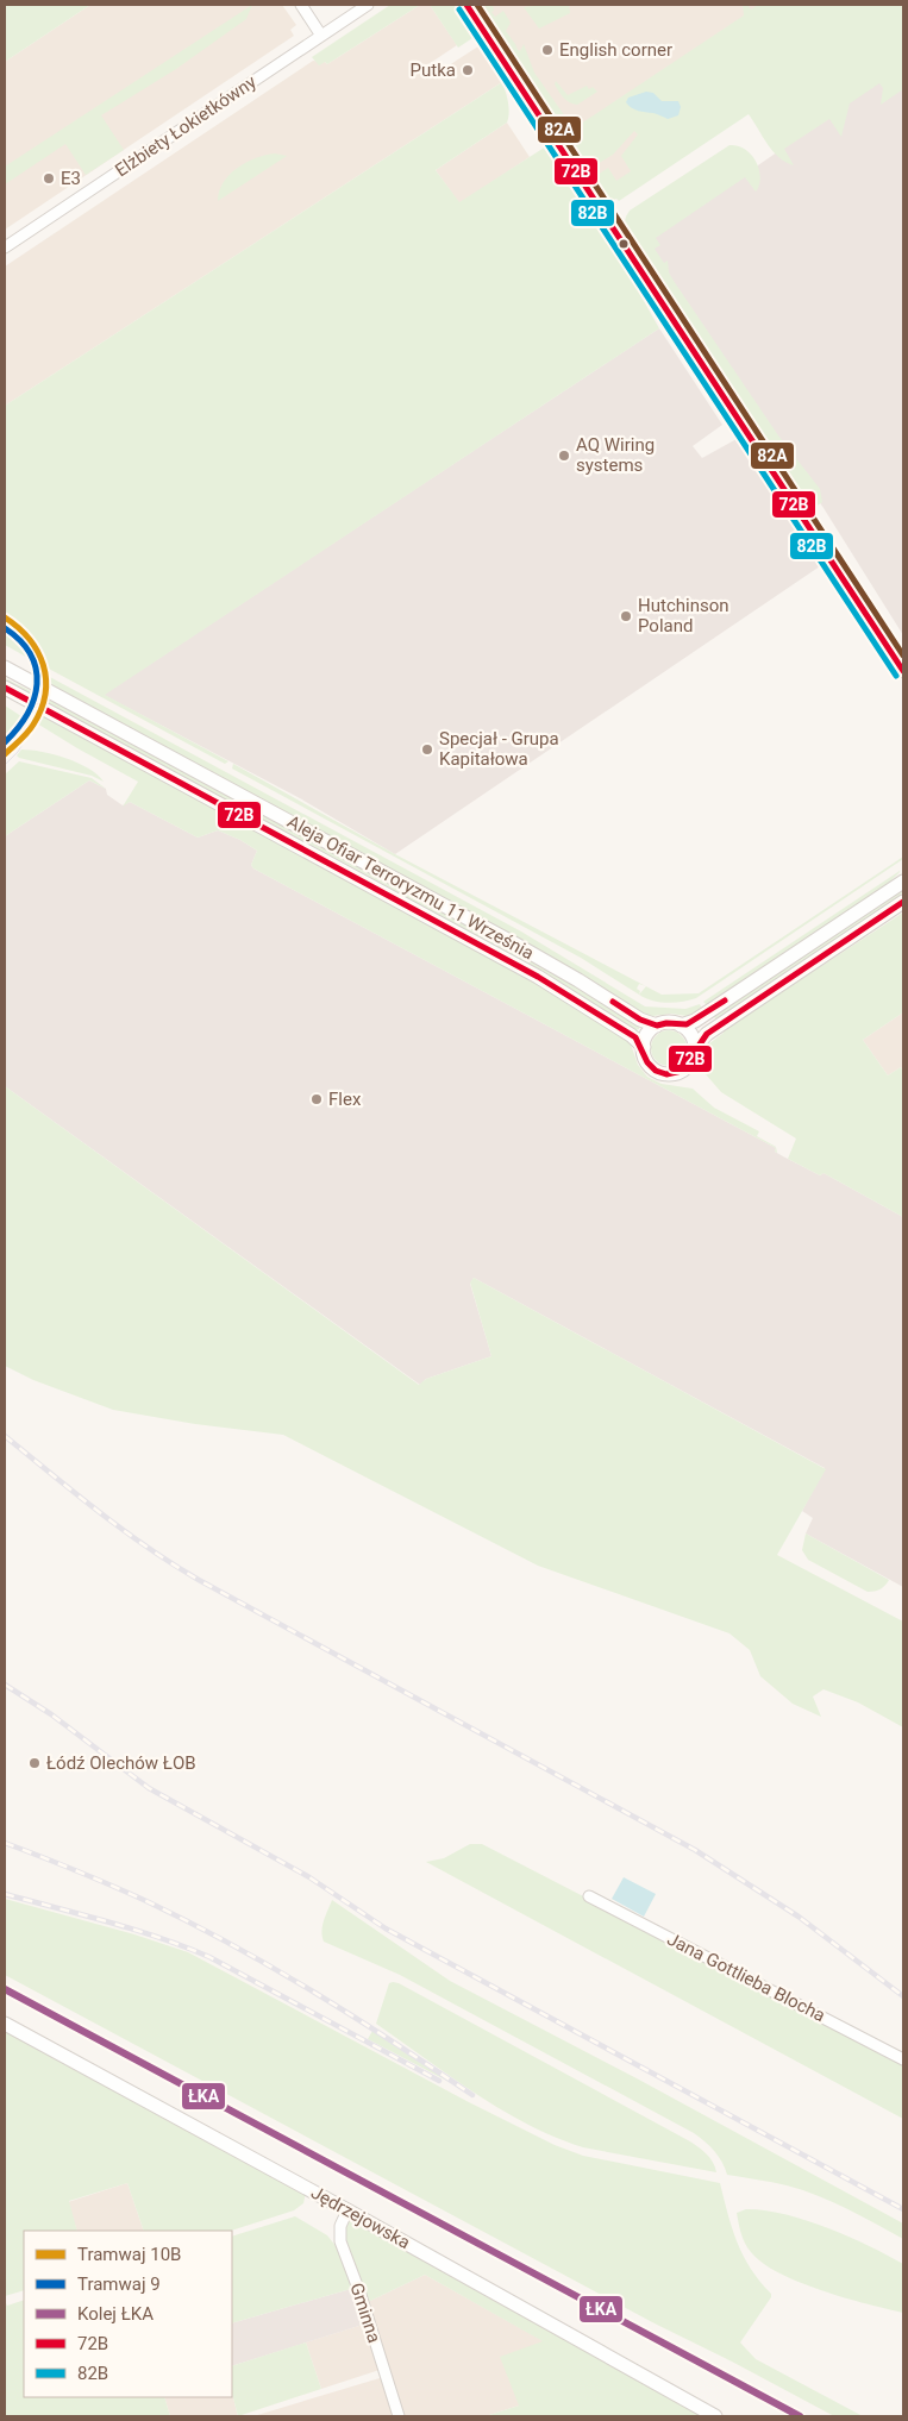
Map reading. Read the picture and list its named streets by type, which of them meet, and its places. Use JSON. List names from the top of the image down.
{
  "streets": {
    "street": [
      "Elżbiety Łokietkówny",
      "Aleja Ofiar Terroryzmu 11 Września",
      "Jana Gottlieba Blocha",
      "Jędrzejowska",
      "Gminna"
    ]
  },
  "crossings": [
    ["Jędrzejowska", "Gminna"]
  ],
  "places": [
    "English corner",
    "Putka",
    "E3",
    "AQ Wiring systems",
    "Hutchinson Poland",
    "Specjał - Grupa Kapitałowa",
    "Flex",
    "Łódź Olechów ŁOB"
  ],
  "lines": [
    "transit line 72B",
    "transit line 82A",
    "transit line 82B",
    "tram line 10B",
    "tram line 9",
    "rail line ŁKA"
  ],
  "legend": [
    "Tramwaj 10B",
    "Tramwaj 9",
    "Kolej ŁKA",
    "72B",
    "82B"
  ]
}
